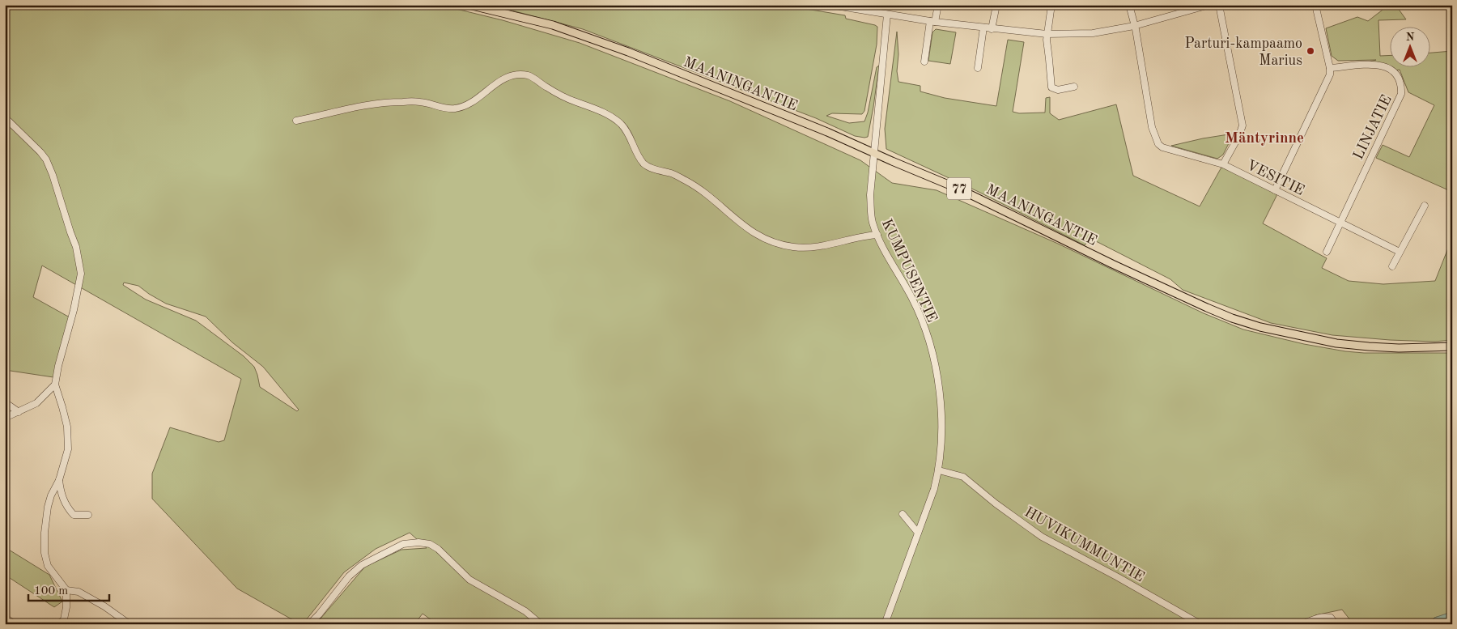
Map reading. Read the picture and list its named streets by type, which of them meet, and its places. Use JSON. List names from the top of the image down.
{
  "streets": {
    "main road": ["MAANINGANTIE", "77"],
    "street": [
      "LINJATIE",
      "VESITIE",
      "KUMPUSENTIE",
      "HUVIKUMMUNTIE"
    ]
  },
  "crossings": [
    ["MAANINGANTIE", "KUMPUSENTIE"],
    ["LINJATIE", "VESITIE"],
    ["KUMPUSENTIE", "HUVIKUMMUNTIE"]
  ],
  "districts": ["Mäntyrinne"],
  "places": ["Parturi-kampaamo Marius"],
  "scale_bar": "100 m",
  "north": "top"
}
